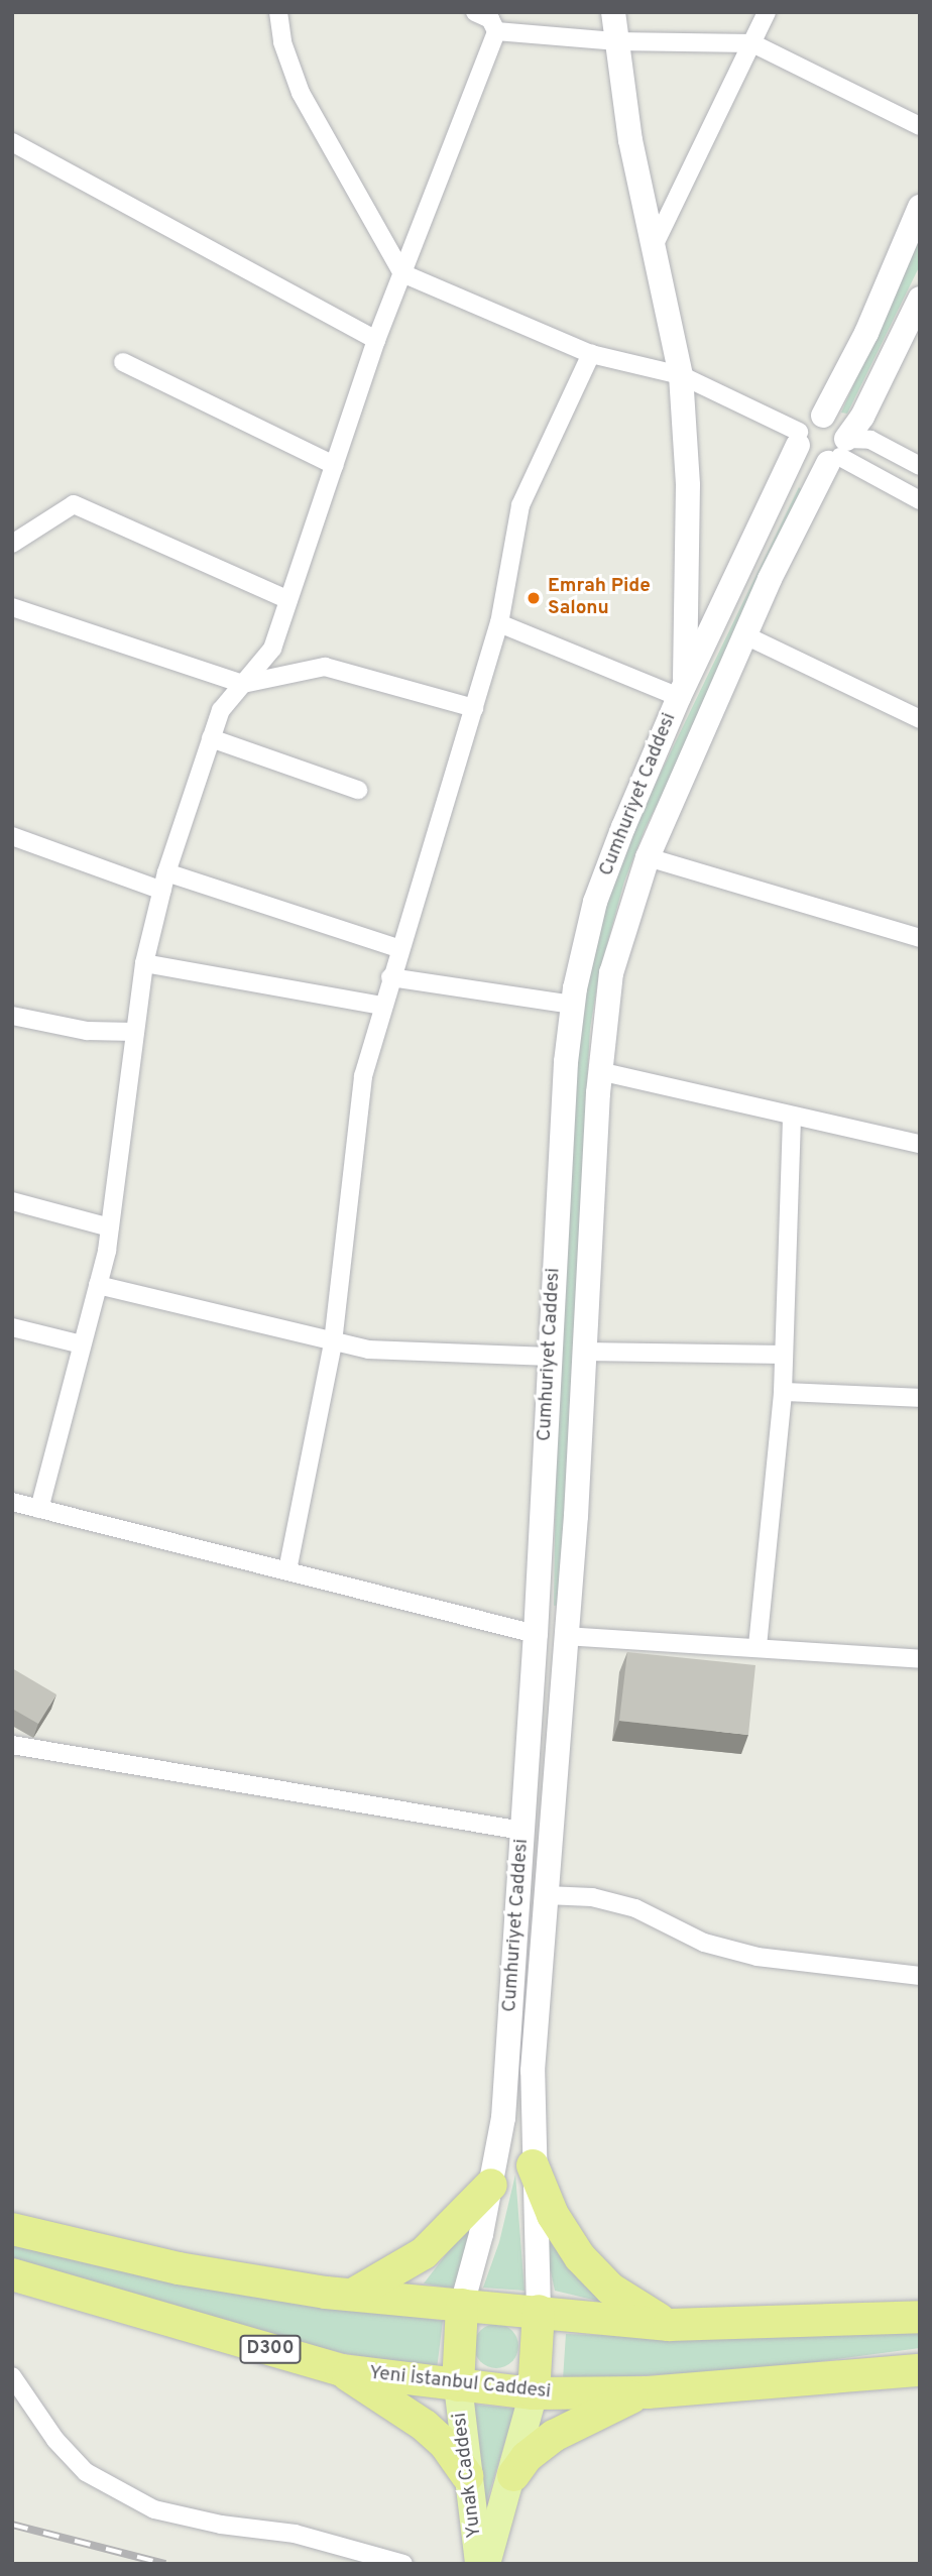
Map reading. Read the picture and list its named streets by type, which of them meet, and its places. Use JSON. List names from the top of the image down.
{
  "streets": {
    "highway": ["D300", "Yeni İstanbul Caddesi"],
    "main road": ["Cumhuriyet Caddesi", "Yunak Caddesi"]
  },
  "crossings": [
    ["Yeni İstanbul Caddesi", "Yunak Caddesi"]
  ],
  "places": ["Emrah Pide Salonu"]
}
